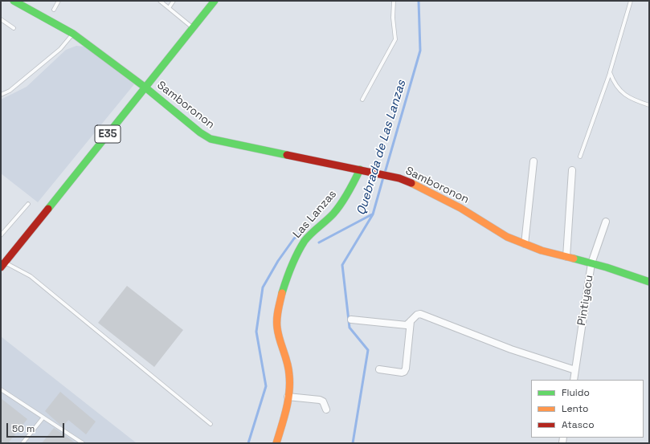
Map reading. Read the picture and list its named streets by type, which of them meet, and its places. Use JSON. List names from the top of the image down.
{
  "streets": {
    "main road": ["Samboronon", "E35", "Las Lanzas"],
    "street": ["Pintiyacu"]
  },
  "crossings": [
    ["Samboronon", "E35"],
    ["Samboronon", "Las Lanzas"],
    ["Samboronon", "Pintiyacu"]
  ],
  "water": ["Quebrada de Las Lanzas"],
  "legend": ["Fluido", "Lento", "Atasco"],
  "scale_bar": "50 m"
}
